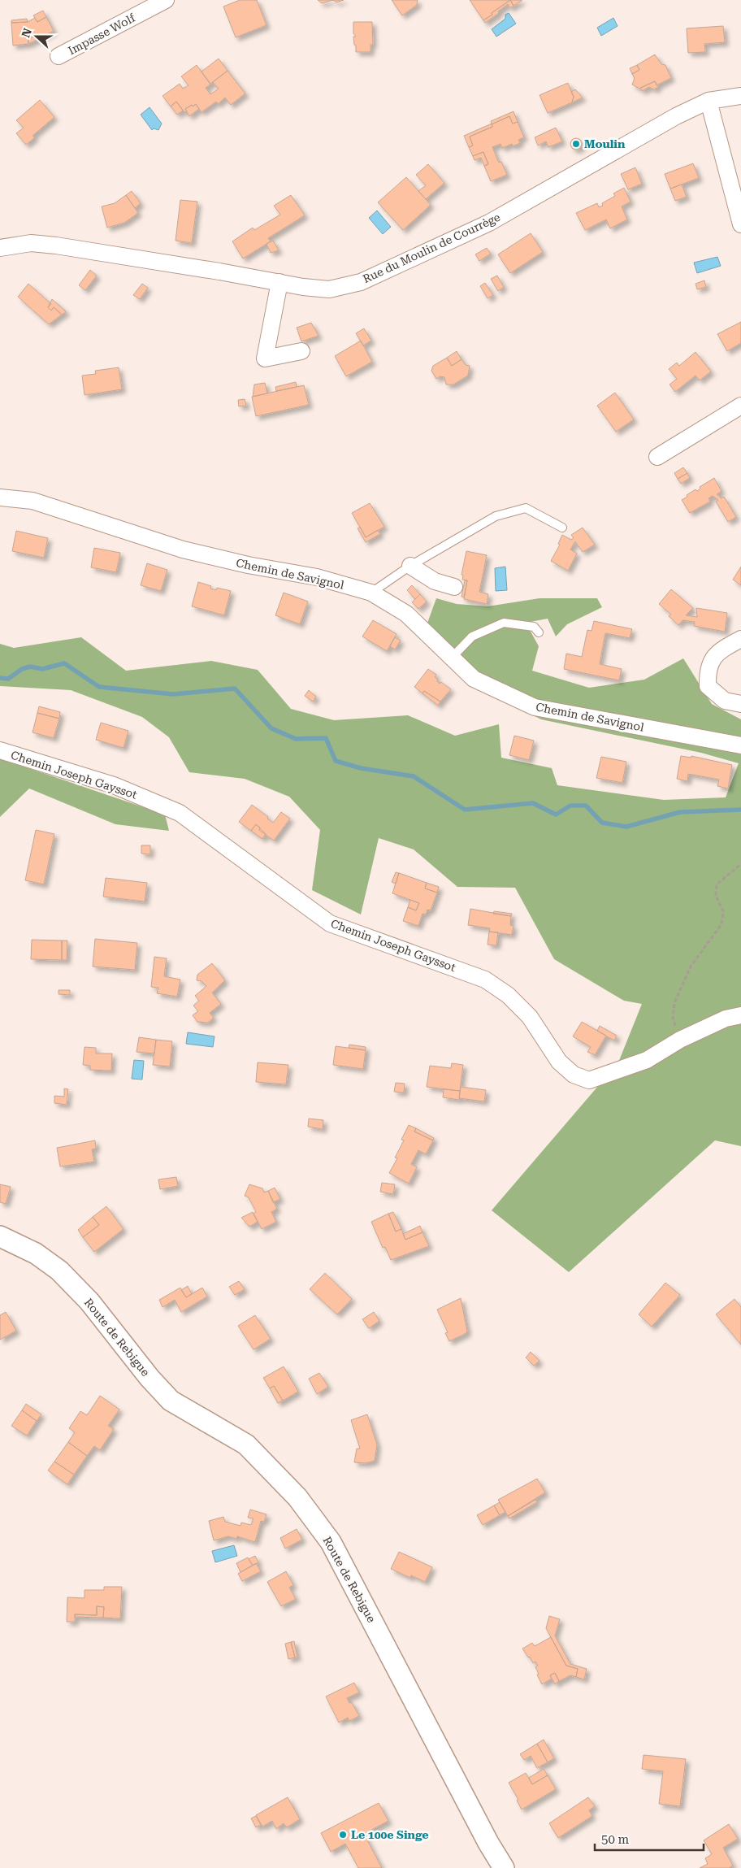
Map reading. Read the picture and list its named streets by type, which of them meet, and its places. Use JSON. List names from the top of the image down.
{
  "streets": {
    "street": [
      "Impasse Wolf",
      "Rue du Moulin de Courrège",
      "Chemin de Savignol",
      "Chemin Joseph Gayssot",
      "Route de Rebigue"
    ]
  },
  "places": ["Moulin", "Le 100e Singe"],
  "scale_bar": "50 m",
  "north": "left"
}
